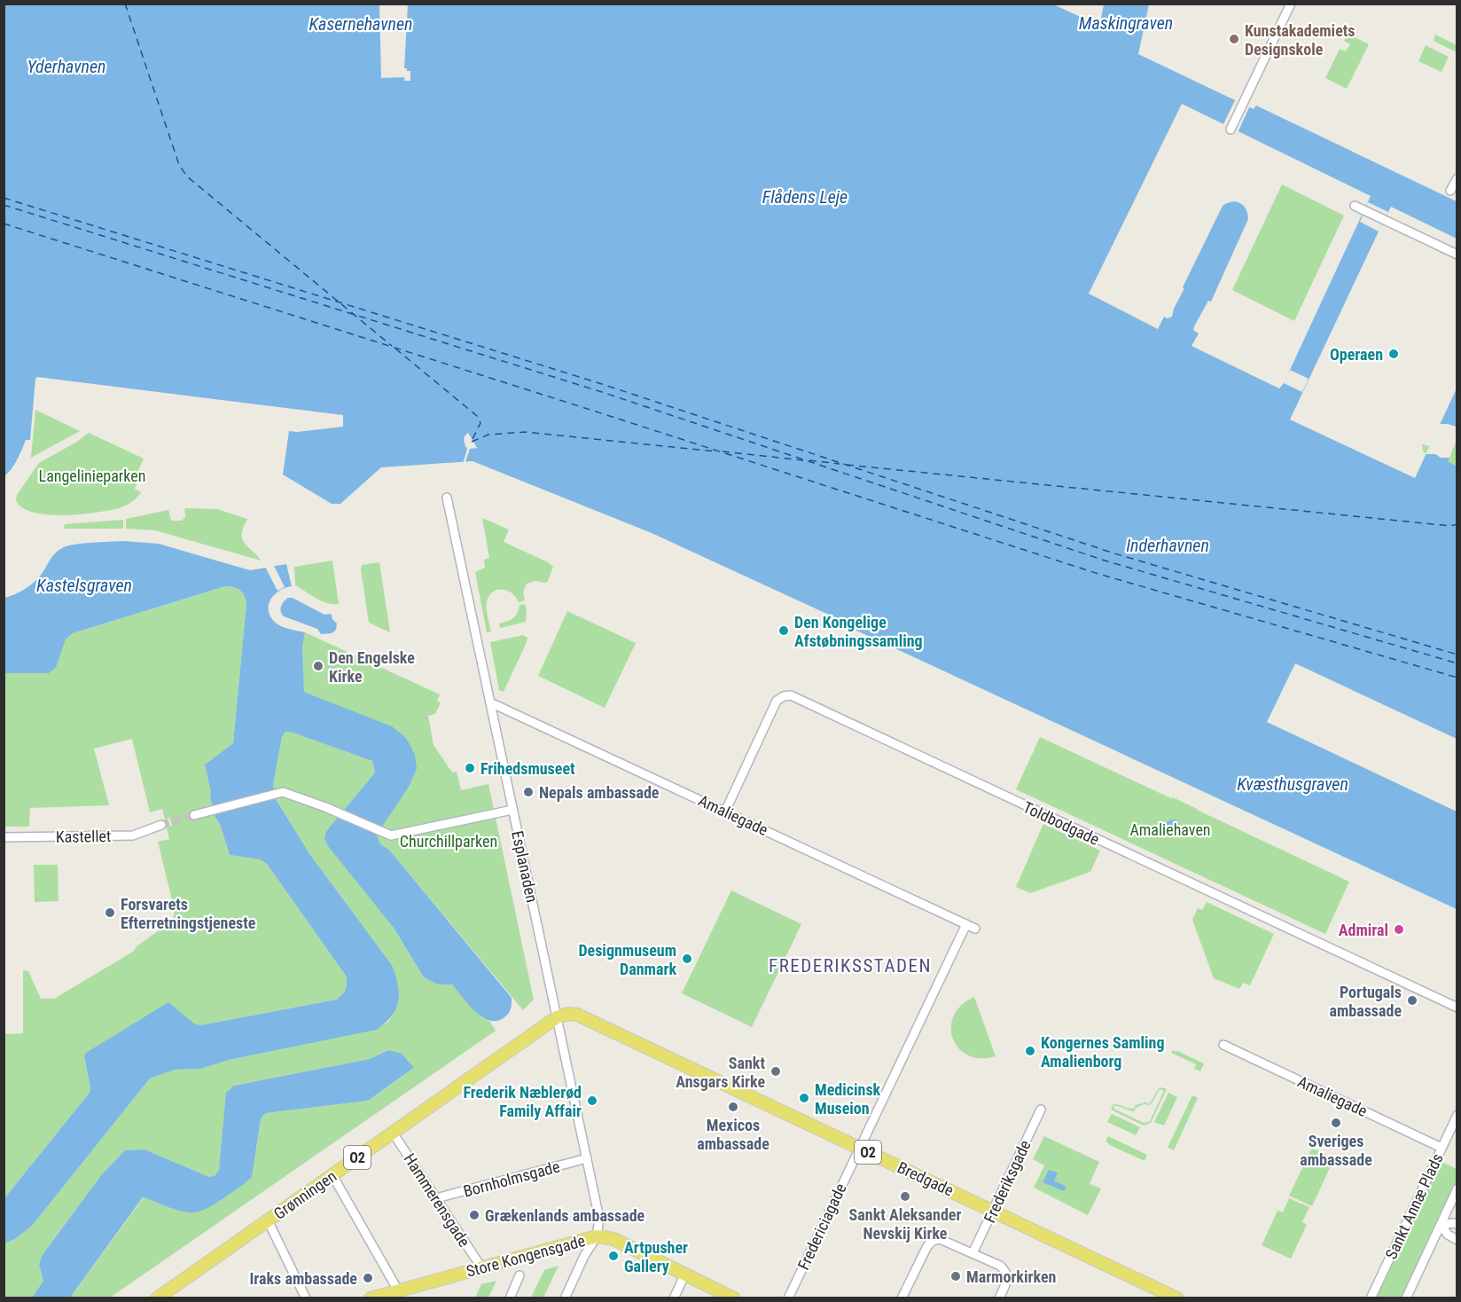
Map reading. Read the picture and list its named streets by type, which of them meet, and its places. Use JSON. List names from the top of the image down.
{
  "streets": {
    "main road": [
      "O2",
      "Bredgade",
      "Grønningen",
      "Store Kongensgade"
    ],
    "street": [
      "Amaliegade",
      "Toldbodgade",
      "Kastellet",
      "Esplanaden",
      "Bornholmsgade",
      "Frederiksgade",
      "Hammerensgade",
      "Sankt Annæ Plads",
      "Fredericiagade"
    ]
  },
  "crossings": [
    ["Amaliegade", "Toldbodgade"],
    ["Amaliegade", "Esplanaden"],
    ["Amaliegade", "Sankt Annæ Plads"],
    ["Amaliegade", "Fredericiagade"],
    ["Esplanaden", "Bornholmsgade"],
    ["Esplanaden", "Bredgade"],
    ["Esplanaden", "Grønningen"],
    ["Esplanaden", "Store Kongensgade"],
    ["Bornholmsgade", "Hammerensgade"],
    ["Bredgade", "Frederiksgade"],
    ["Bredgade", "Grønningen"],
    ["Bredgade", "Fredericiagade"],
    ["Grønningen", "Hammerensgade"],
    ["Hammerensgade", "Store Kongensgade"]
  ],
  "districts": ["FREDERIKSSTADEN"],
  "water": [
    "Maskingraven",
    "Kasernehavnen",
    "Yderhavnen",
    "Flådens Leje",
    "Inderhavnen",
    "Kastelsgraven",
    "Kvæsthusgraven"
  ],
  "parks": ["Langelinieparken", "Amaliehaven", "Churchillparken"],
  "places": [
    "Kunstakademiets Designskole",
    "Operaen",
    "Den Kongelige Afstøbningssamling",
    "Den Engelske Kirke",
    "Frihedsmuseet",
    "Nepals ambassade",
    "Forsvarets Efterretningstjeneste",
    "Admiral",
    "Designmuseum Danmark",
    "Portugals ambassade",
    "Kongernes Samling Amalienborg",
    "Sankt Ansgars Kirke",
    "Medicinsk Museion",
    "Frederik Næblerød Family Affair",
    "Mexicos ambassade",
    "Sveriges ambassade",
    "Sankt Aleksander Nevskij Kirke",
    "Grækenlands ambassade",
    "Artpusher Gallery",
    "Marmorkirken",
    "Iraks ambassade"
  ]
}
